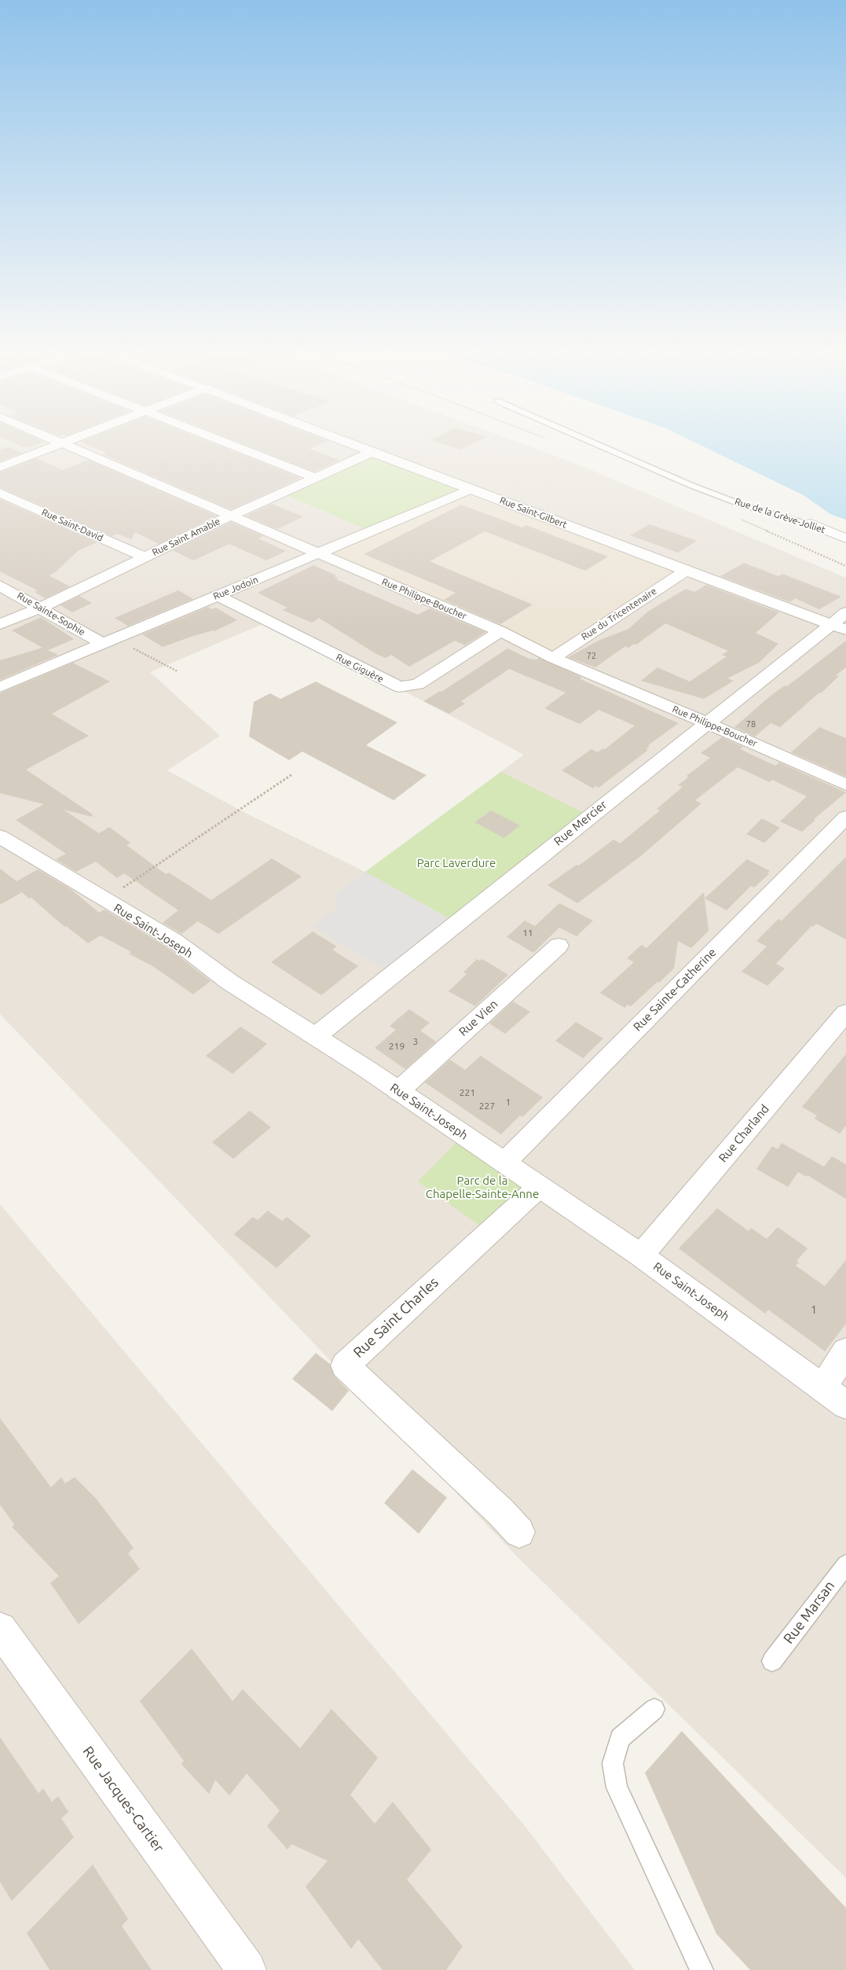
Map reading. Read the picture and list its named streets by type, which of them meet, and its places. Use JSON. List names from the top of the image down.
{
  "streets": {
    "street": [
      "Rue Saint-Gilbert",
      "Rue de la Grève-Jolliet",
      "Rue Saint-David",
      "Rue Saint Amable",
      "Rue Jodoin",
      "Rue Philippe-Boucher",
      "Rue Sainte-Sophie",
      "Rue du Tricentenaire",
      "Rue Giguère",
      "Rue Mercier",
      "Rue Saint-Joseph",
      "Rue Sainte-Catherine",
      "Rue Vien",
      "Rue Charland",
      "Rue Saint Charles",
      "Rue Jacques-Cartier"
    ],
    "lane": ["Rue Marsan"]
  },
  "crossings": [
    ["Rue Saint-Gilbert", "Rue Saint Amable"],
    ["Rue Saint-Gilbert", "Rue Jodoin"],
    ["Rue Saint-Gilbert", "Rue du Tricentenaire"],
    ["Rue Saint-Gilbert", "Rue Mercier"],
    ["Rue Saint-David", "Rue Saint Amable"],
    ["Rue Saint Amable", "Rue Philippe-Boucher"],
    ["Rue Saint Amable", "Rue Sainte-Sophie"],
    ["Rue Jodoin", "Rue Philippe-Boucher"],
    ["Rue Jodoin", "Rue Sainte-Sophie"],
    ["Rue Jodoin", "Rue Giguère"],
    ["Rue Philippe-Boucher", "Rue du Tricentenaire"],
    ["Rue Philippe-Boucher", "Rue Giguère"],
    ["Rue Philippe-Boucher", "Rue Mercier"],
    ["Rue Mercier", "Rue Saint-Joseph"],
    ["Rue Saint-Joseph", "Rue Sainte-Catherine"],
    ["Rue Saint-Joseph", "Rue Vien"],
    ["Rue Saint-Joseph", "Rue Charland"],
    ["Rue Saint-Joseph", "Rue Saint Charles"]
  ],
  "parks": ["Parc Laverdure", "Parc de la Chapelle-Sainte-Anne"],
  "house_numbers": [
    "72",
    "78",
    "11",
    "3",
    "219",
    "221",
    "1",
    "227",
    "1"
  ]
}
